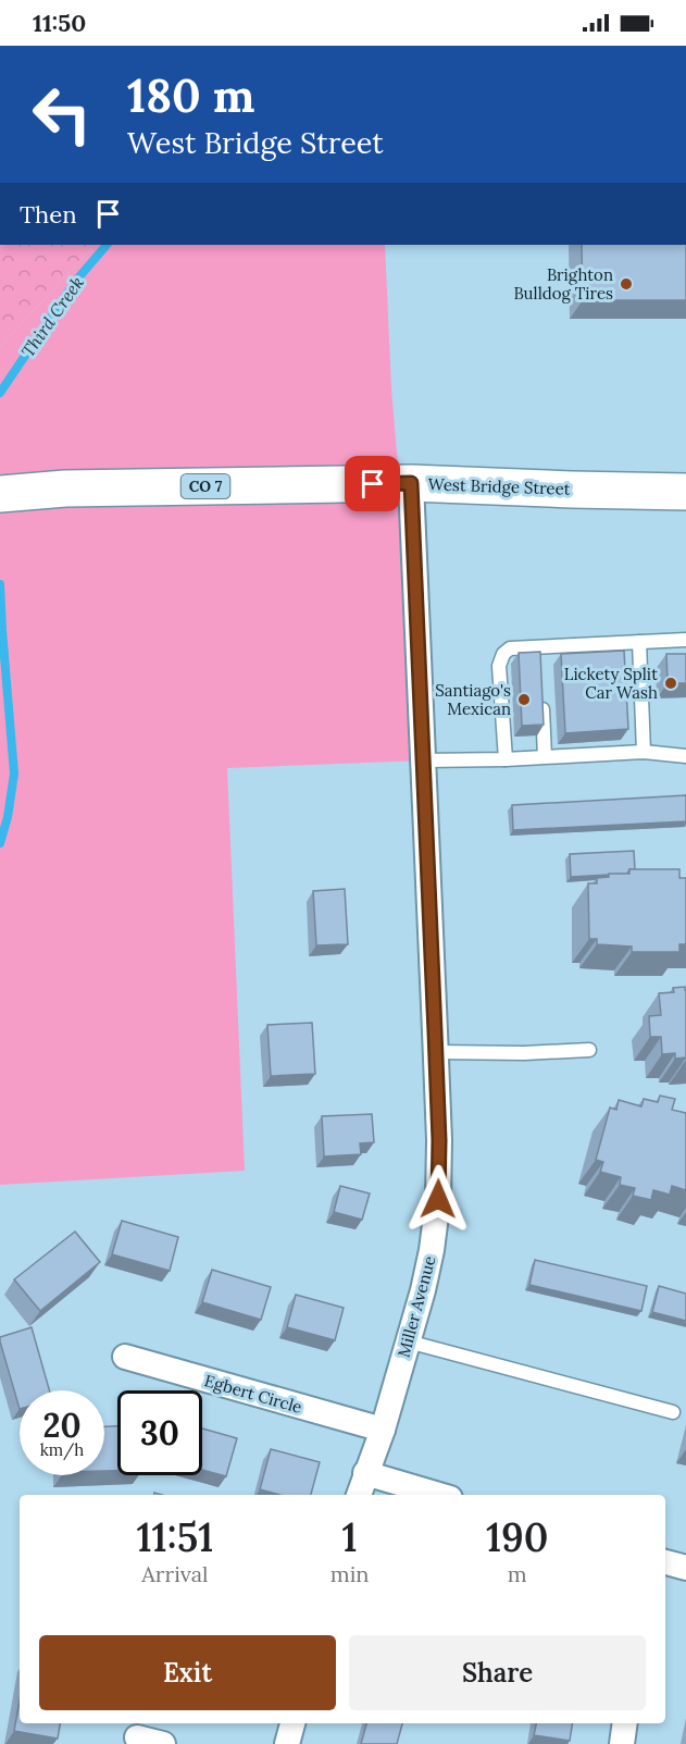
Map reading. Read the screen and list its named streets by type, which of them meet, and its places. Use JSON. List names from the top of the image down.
{
  "streets": {
    "main road": ["CO 7", "West Bridge Street"],
    "street": ["Miller Avenue", "Egbert Circle"]
  },
  "crossings": [
    ["West Bridge Street", "Miller Avenue"],
    ["Miller Avenue", "Egbert Circle"]
  ],
  "water": ["Third Creek"],
  "places": ["Brighton Bulldog Tires", "Lickety Split Car Wash", "Santiago's Mexican"],
  "page": {
    "status": "11:50",
    "turn": ["180 m", "West Bridge Street"],
    "then": "Then",
    "speed": "20 km/h",
    "limit": "30",
    "eta": [
      "11:51",
      "Arrival",
      "1",
      "min",
      "190",
      "m"
    ],
    "buttons": ["Exit", "Share"]
  }
}
